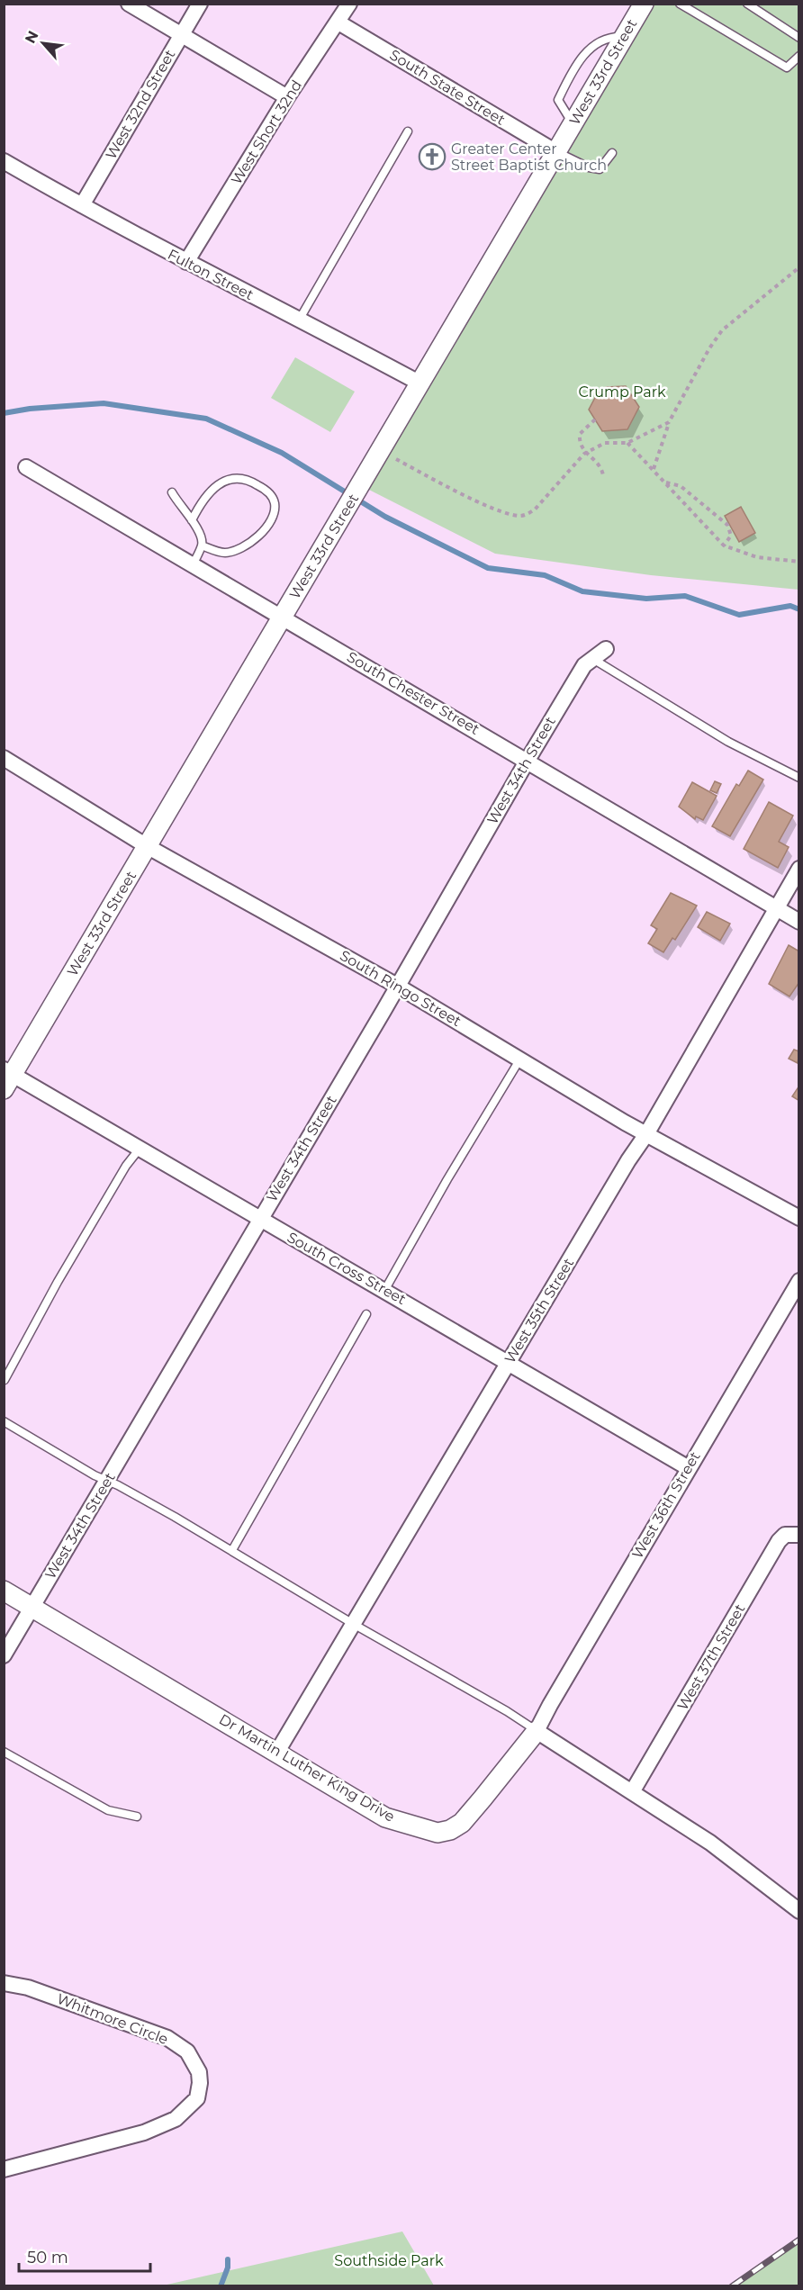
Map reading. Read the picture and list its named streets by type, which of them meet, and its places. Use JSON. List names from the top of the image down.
{
  "streets": {
    "street": [
      "West 33rd Street",
      "South State Street",
      "West 32nd Street",
      "West Short 32nd",
      "Fulton Street",
      "South Chester Street",
      "West 34th Street",
      "South Ringo Street",
      "South Cross Street",
      "West 35th Street",
      "West 36th Street",
      "West 37th Street",
      "Dr Martin Luther King Drive",
      "Whitmore Circle"
    ]
  },
  "crossings": [
    ["West 33rd Street", "South State Street"],
    ["West 33rd Street", "Fulton Street"],
    ["West 33rd Street", "South Chester Street"],
    ["West 33rd Street", "South Ringo Street"],
    ["West 33rd Street", "South Cross Street"],
    ["South State Street", "West Short 32nd"],
    ["West 32nd Street", "Fulton Street"],
    ["West Short 32nd", "Fulton Street"],
    ["South Chester Street", "West 34th Street"],
    ["South Chester Street", "West 35th Street"],
    ["West 34th Street", "South Ringo Street"],
    ["West 34th Street", "South Cross Street"],
    ["West 34th Street", "Dr Martin Luther King Drive"],
    ["South Ringo Street", "West 35th Street"],
    ["South Cross Street", "West 35th Street"],
    ["South Cross Street", "West 36th Street"],
    ["West 35th Street", "Dr Martin Luther King Drive"],
    ["West 36th Street", "Dr Martin Luther King Drive"]
  ],
  "parks": ["Crump Park", "Southside Park"],
  "places": {
    "church": ["Greater Center Street Baptist Church"]
  },
  "scale_bar": "50 m",
  "north": "top left"
}
